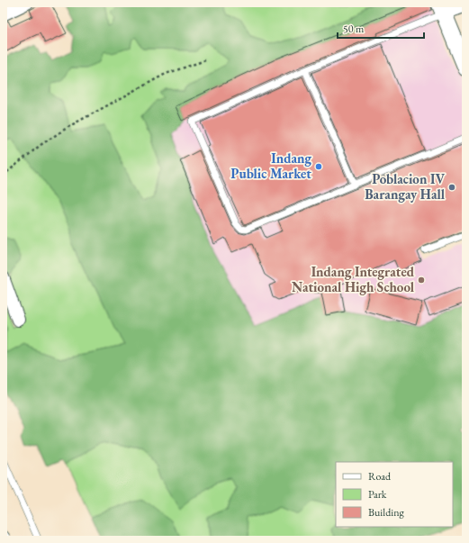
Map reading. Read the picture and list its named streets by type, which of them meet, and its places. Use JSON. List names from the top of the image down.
{
  "places": ["Indang Public Market", "Poblacion IV Barangay Hall", "Indang Integrated National High School"],
  "legend": ["Road", "Park", "Building"],
  "scale_bar": "50 m"
}
